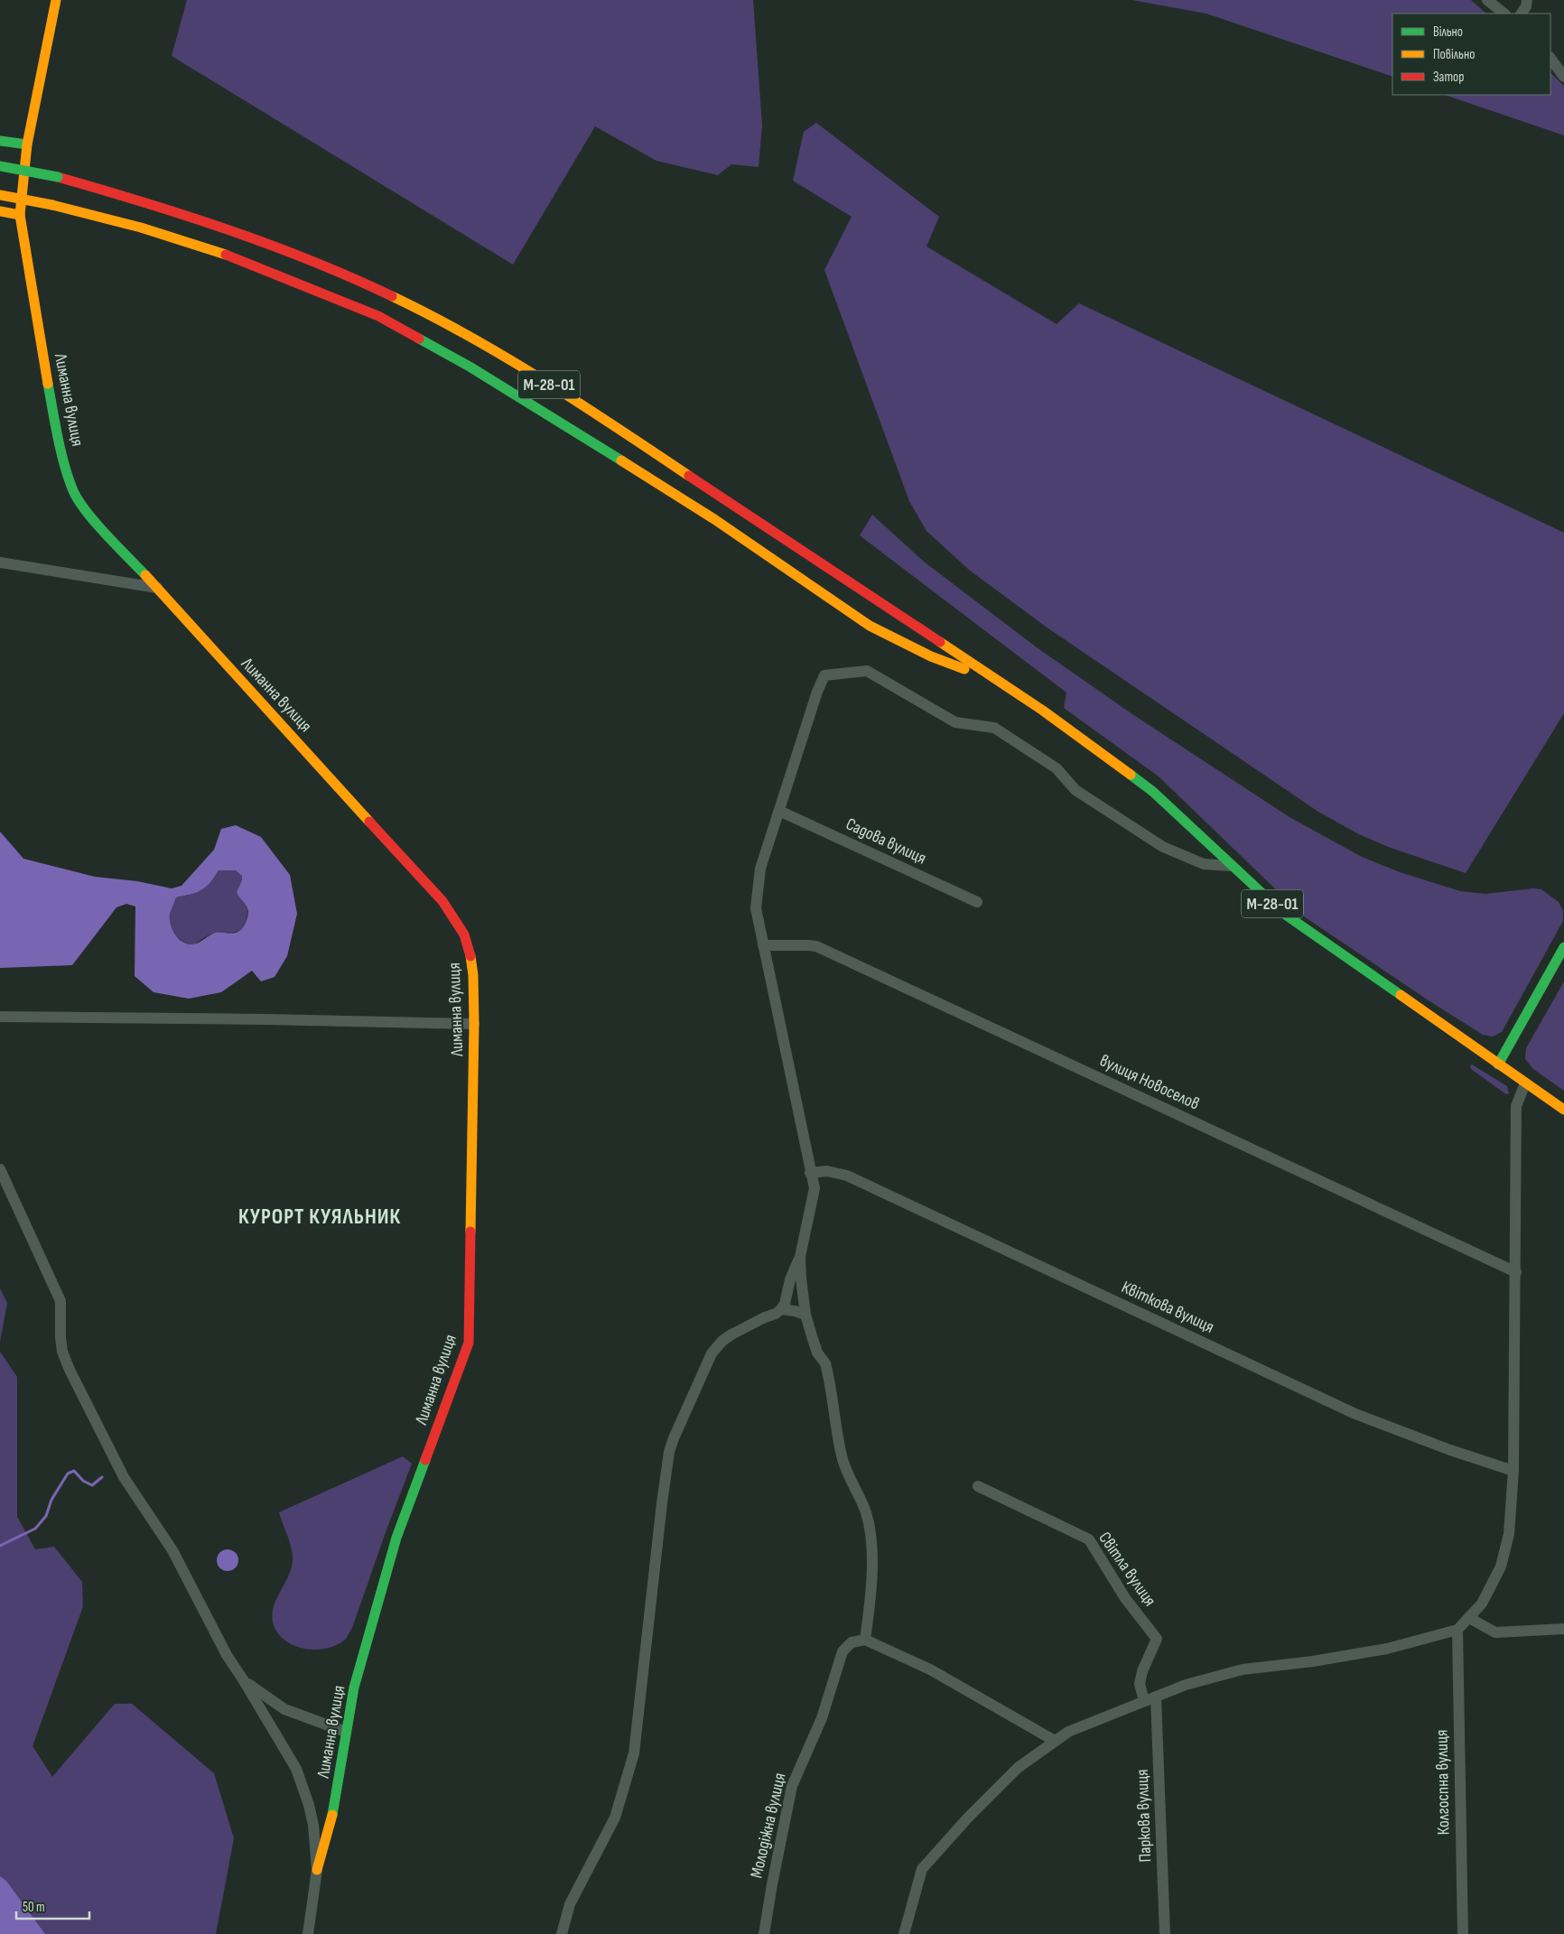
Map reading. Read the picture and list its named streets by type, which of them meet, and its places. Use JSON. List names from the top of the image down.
{
  "streets": {
    "main road": ["М-28-01", "Лиманна вулиця"],
    "street": [
      "Садова вулиця",
      "вулиця Новоселов",
      "Квіткова вулиця",
      "Світла вулиця",
      "Колгоспна вулиця",
      "Паркова вулиця",
      "Молодіжна вулиця"
    ]
  },
  "districts": ["КУРОРТ КУЯЛЬНИК"],
  "legend": ["Вільно", "Повільно", "Затор"],
  "scale_bar": "50 m"
}
